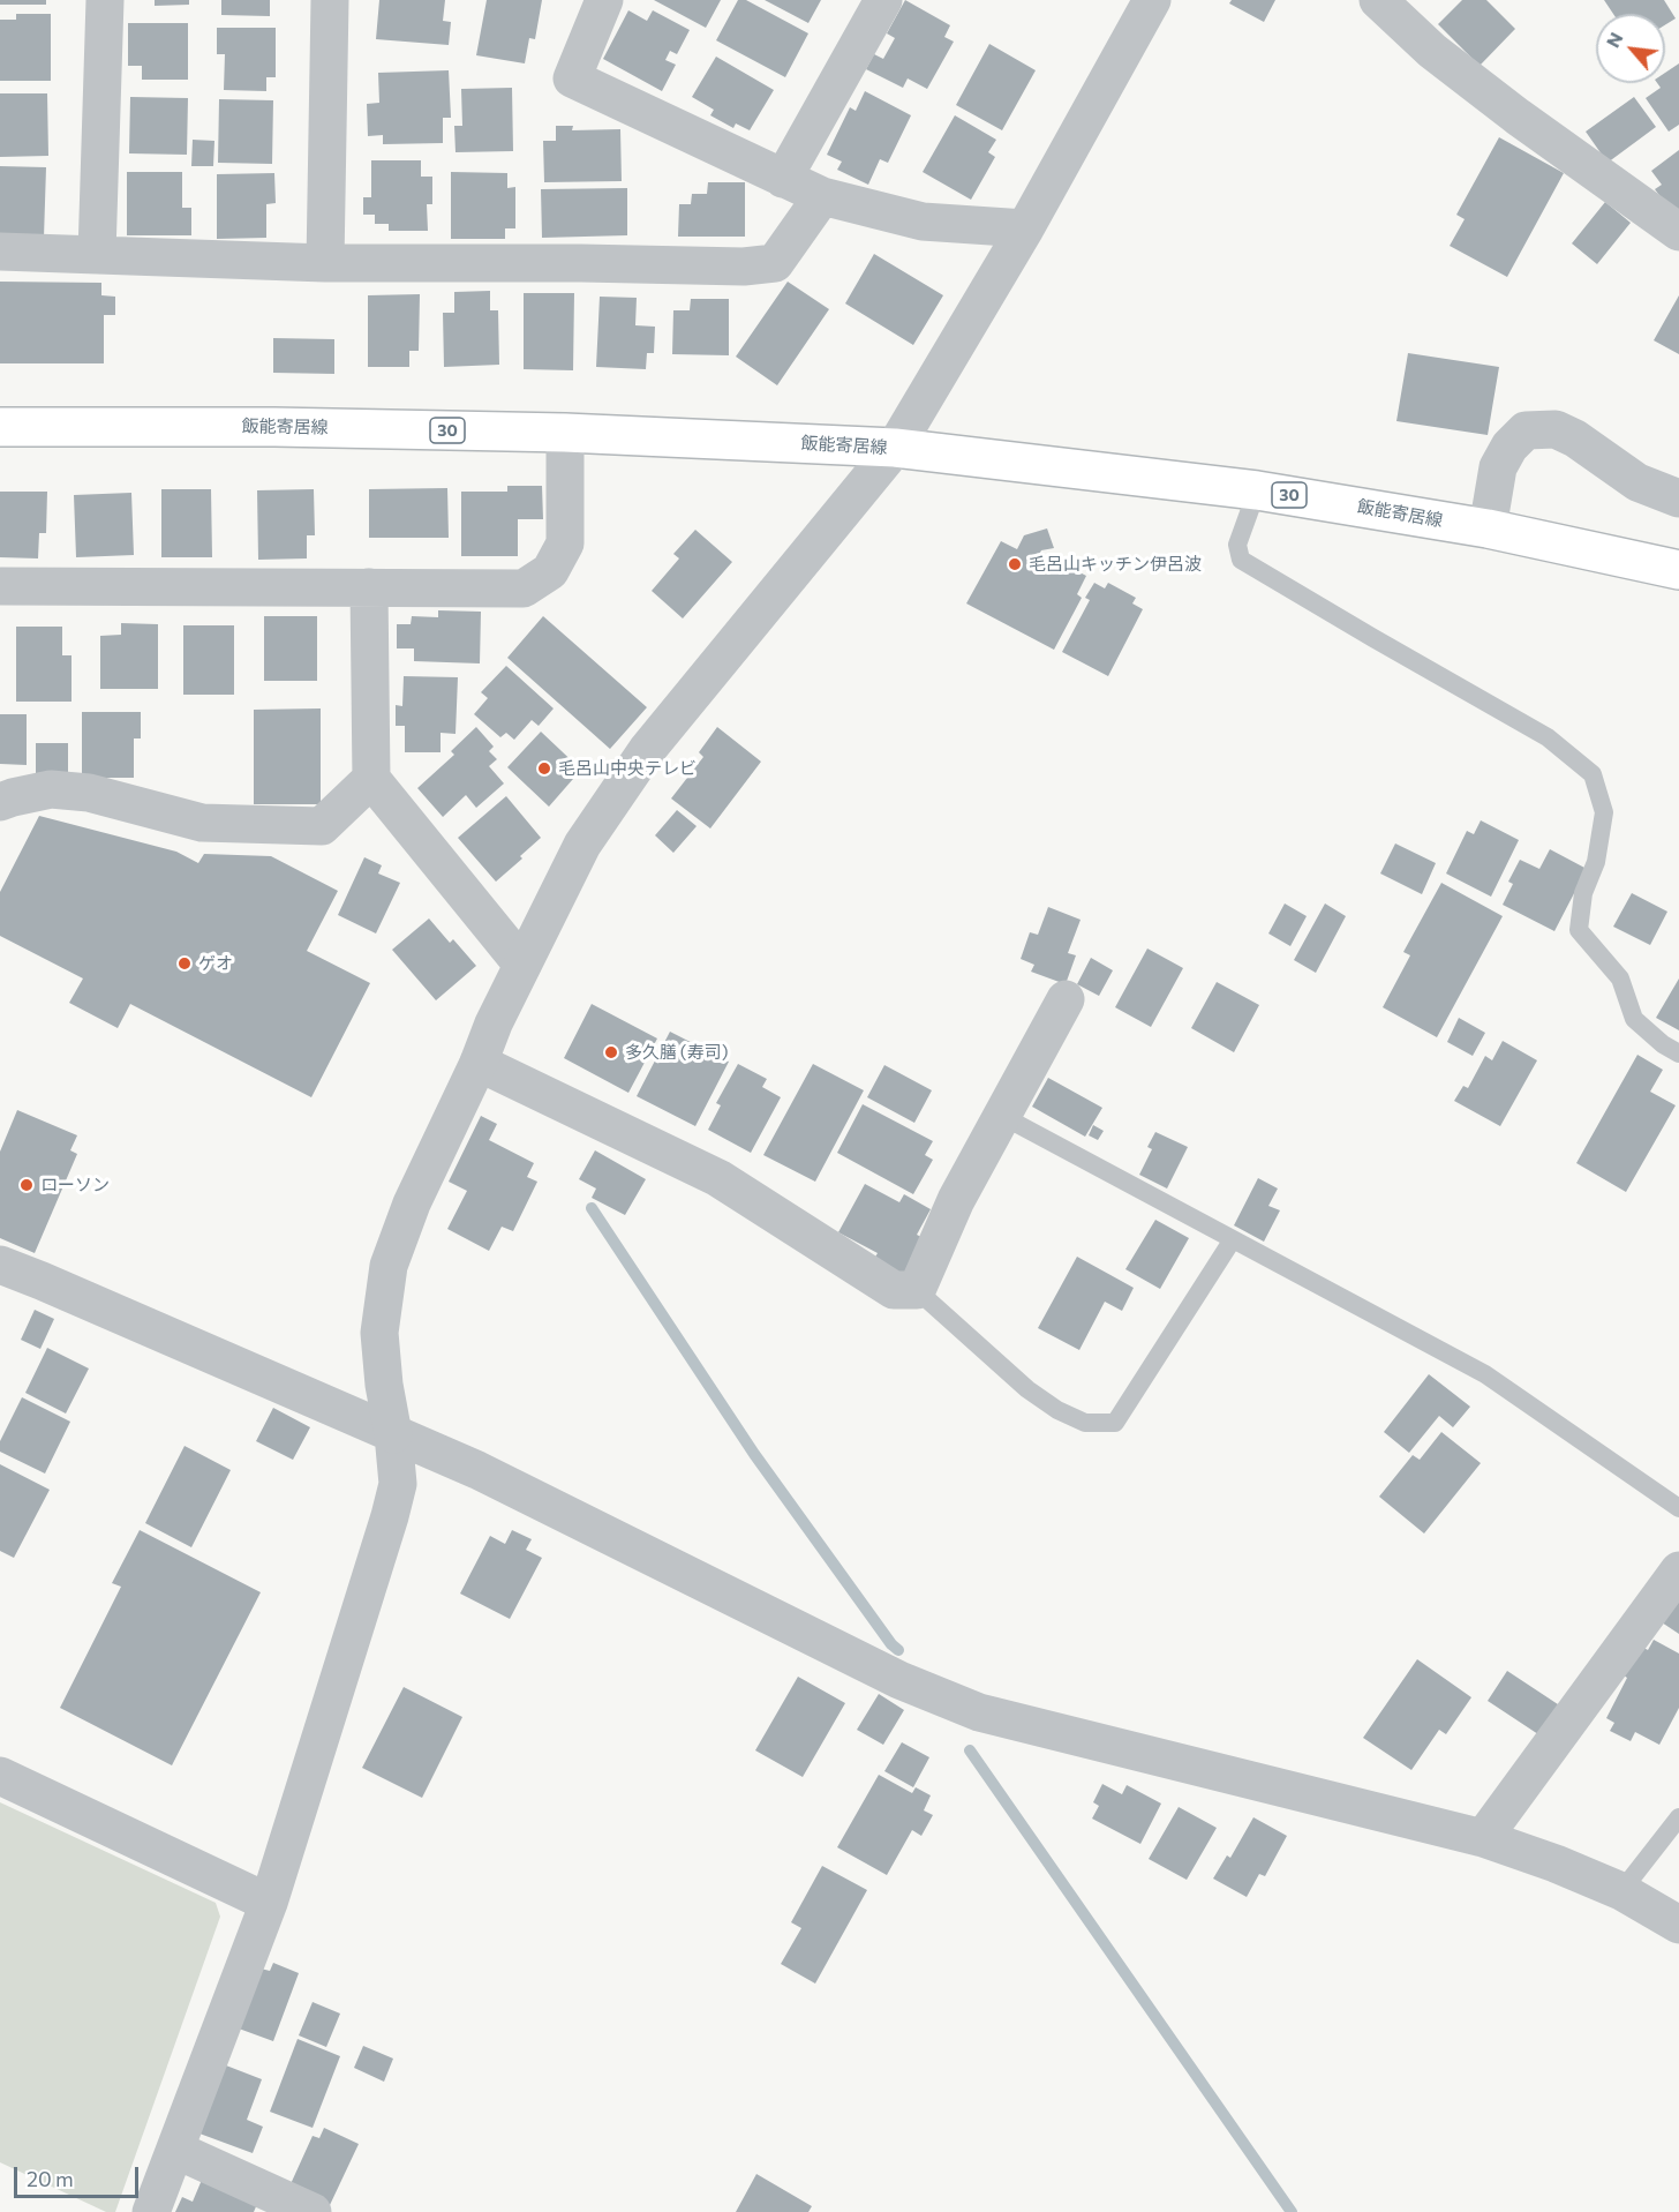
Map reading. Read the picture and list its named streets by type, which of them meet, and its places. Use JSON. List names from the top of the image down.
{
  "streets": {
    "main road": ["飯能寄居線", "30"]
  },
  "places": [
    "毛呂山キッチン伊呂波",
    "毛呂山中央テレビ",
    "ゲオ",
    "多久膳 (寿司)",
    "ローソン"
  ],
  "scale_bar": "20 m",
  "north": "top left"
}
